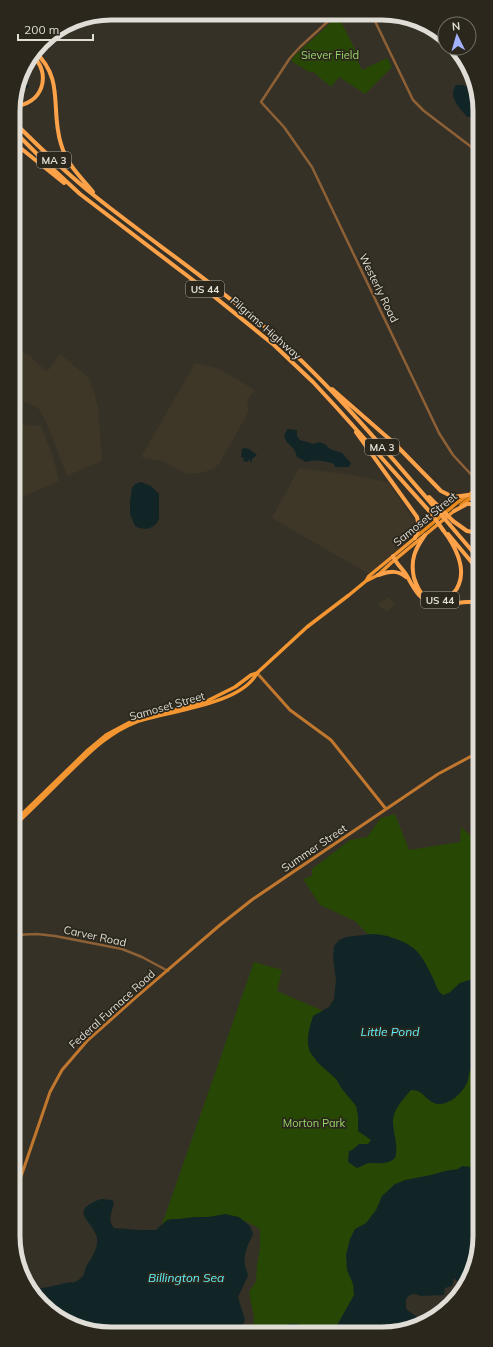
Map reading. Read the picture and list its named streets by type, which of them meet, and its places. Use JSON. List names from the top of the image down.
{
  "streets": {
    "highway": [
      "MA 3",
      "US 44",
      "Pilgrims Highway",
      "Samoset Street"
    ],
    "main road": ["Summer Street", "Federal Furnace Road"],
    "street": ["Westerly Road", "Carver Road"]
  },
  "crossings": [
    ["US 44", "Pilgrims Highway"],
    ["US 44", "Samoset Street"],
    ["Summer Street", "Carver Road"],
    ["Summer Street", "Federal Furnace Road"],
    ["Carver Road", "Federal Furnace Road"]
  ],
  "water": ["Little Pond", "Billington Sea"],
  "parks": ["Siever Field", "Morton Park"],
  "scale_bar": "200 m",
  "north": "top"
}
